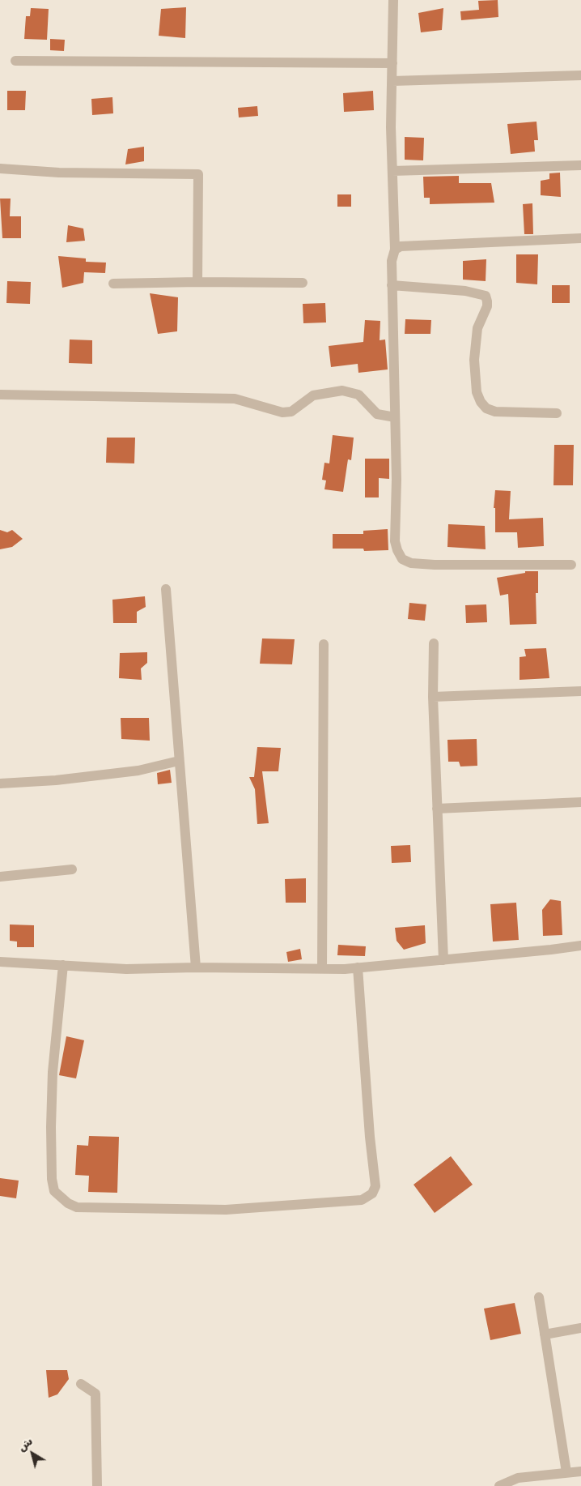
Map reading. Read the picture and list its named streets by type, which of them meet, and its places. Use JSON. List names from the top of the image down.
{
  "north": "top left"
}
